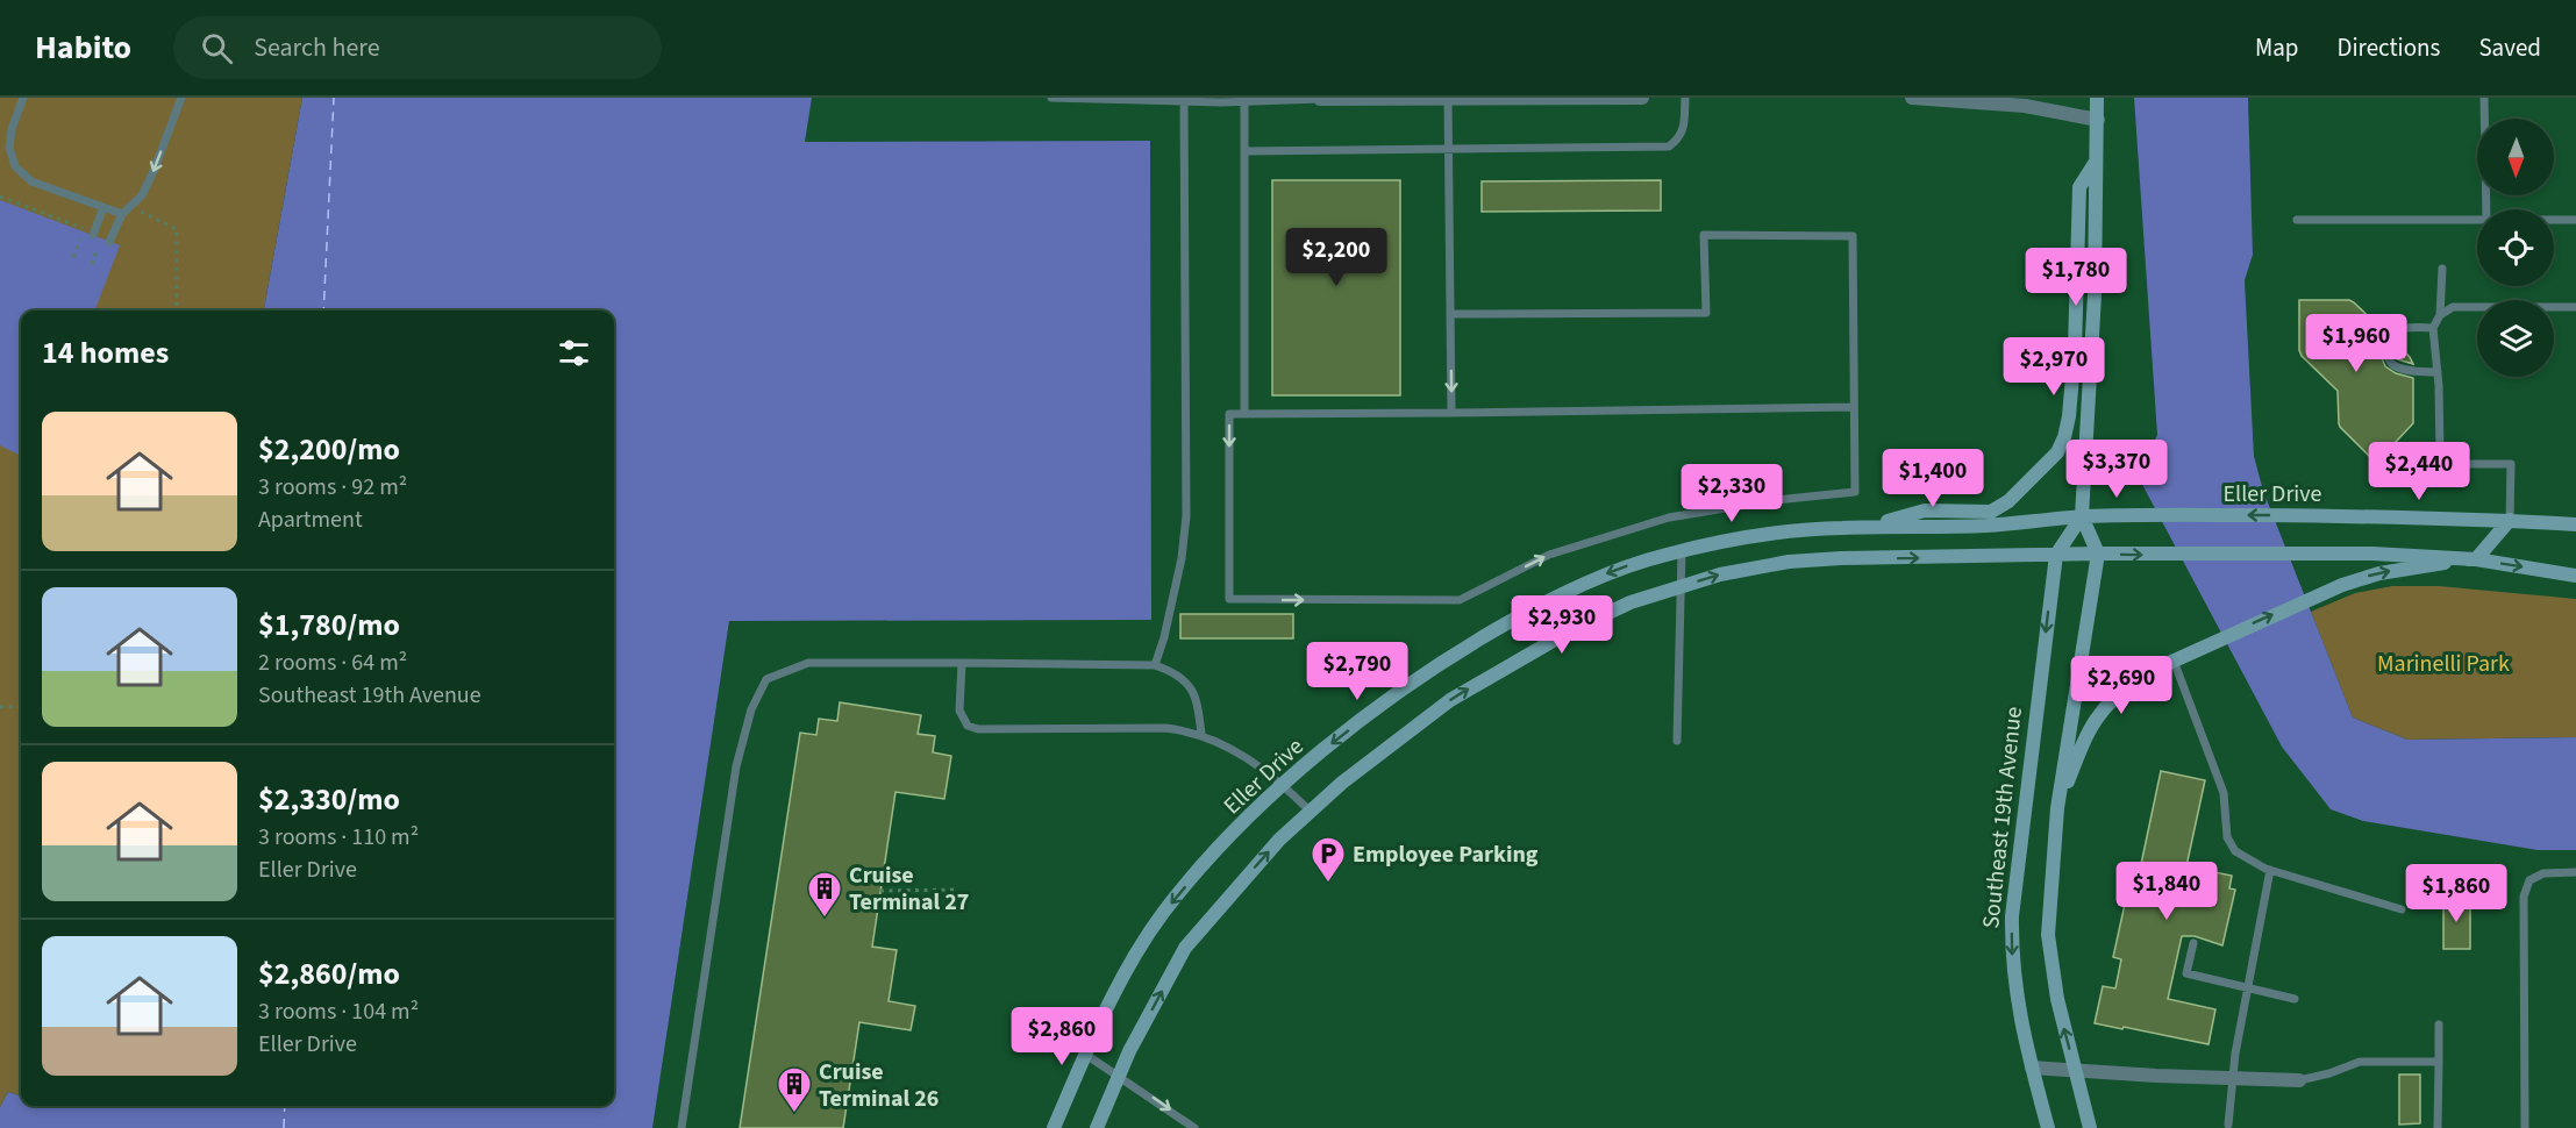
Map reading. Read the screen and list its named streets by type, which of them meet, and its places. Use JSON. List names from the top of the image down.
{
  "streets": {
    "street": ["Eller Drive", "Southeast 19th Avenue"]
  },
  "crossings": [
    ["Eller Drive", "Southeast 19th Avenue"]
  ],
  "parks": ["Marinelli Park"],
  "places": {
    "parking": ["Employee Parking"],
    "building": ["Cruise Terminal 27", "Cruise Terminal 26"]
  },
  "north": "bottom",
  "page": {
    "header": "Habito",
    "search": "Search here",
    "nav": ["Map", "Directions", "Saved"],
    "price": [
      "$2,200",
      "$1,780",
      "$1,960",
      "$2,970",
      "$3,370",
      "$2,440",
      "$1,400",
      "$2,330",
      "$2,930",
      "$2,790",
      "$2,690",
      "$1,840",
      "$1,860",
      "$2,860"
    ],
    "heading": "14 homes",
    "list": [
      {
        "name": "$2,200/mo",
        "note": "3 rooms · 92 m² · Apartment"
      },
      {
        "name": "$1,780/mo",
        "note": "2 rooms · 64 m² · Southeast 19th Avenue"
      },
      {
        "name": "$2,330/mo",
        "note": "3 rooms · 110 m² · Eller Drive"
      },
      {
        "name": "$2,860/mo",
        "note": "3 rooms · 104 m² · Eller Drive"
      }
    ]
  }
}
